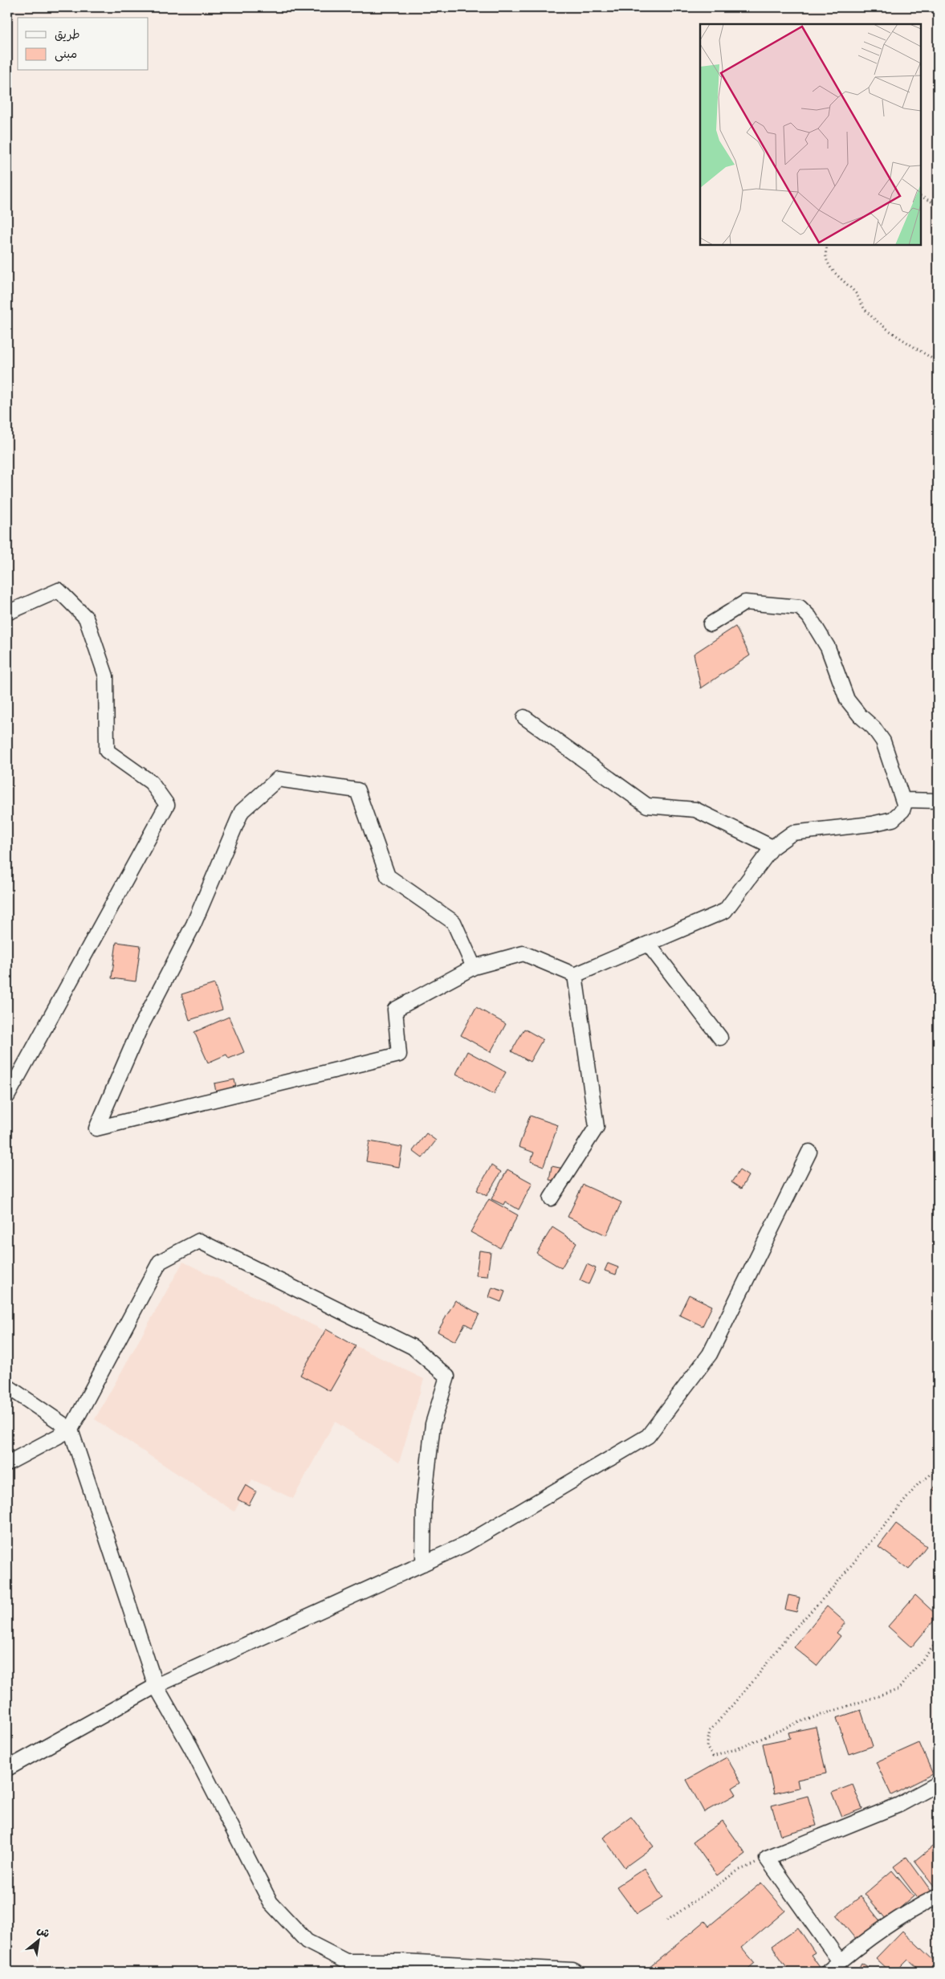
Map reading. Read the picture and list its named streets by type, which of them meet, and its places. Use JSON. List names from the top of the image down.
{
  "legend": ["طريق", "مبنى"],
  "north": "top right"
}
